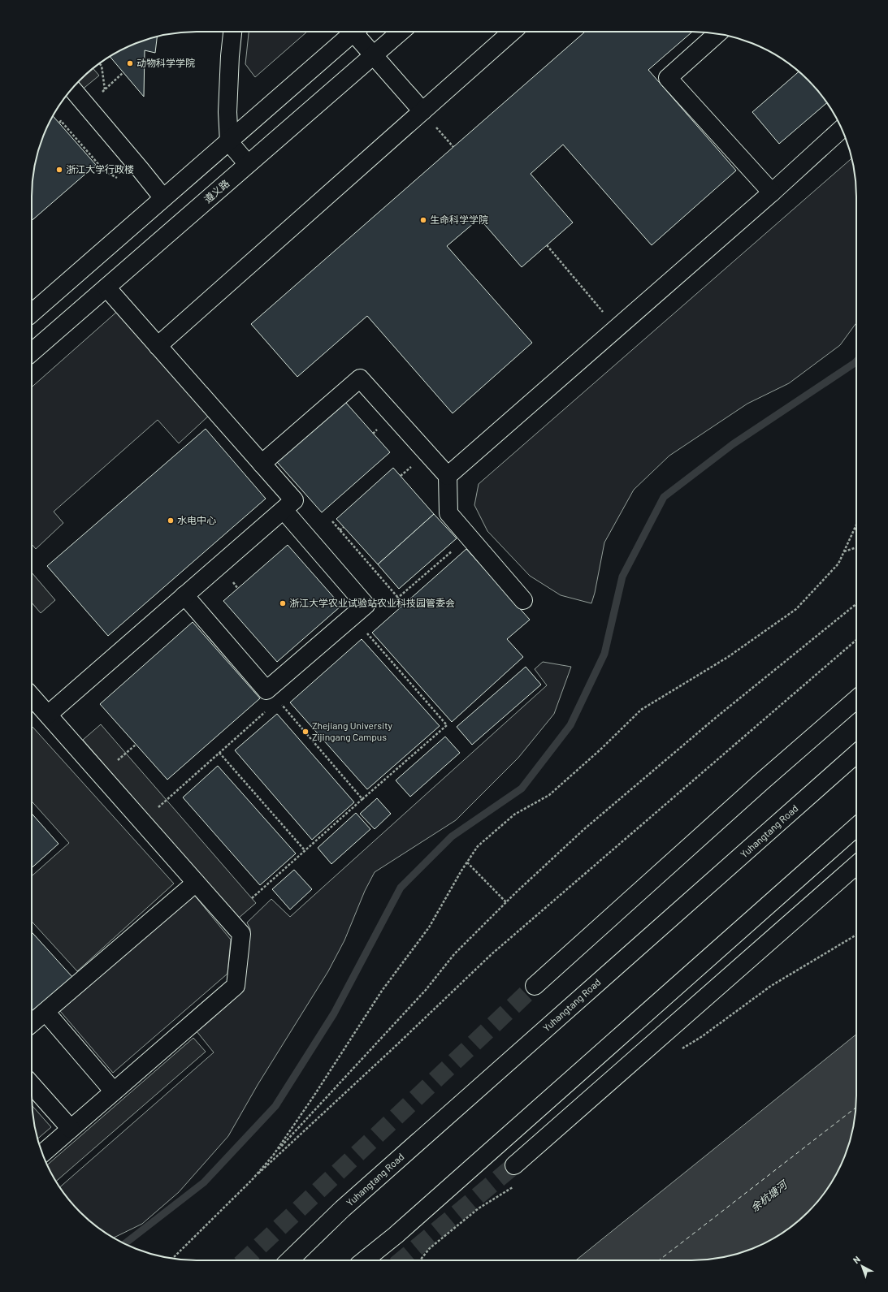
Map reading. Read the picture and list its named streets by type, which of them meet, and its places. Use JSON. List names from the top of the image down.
{
  "streets": {
    "main road": ["遵义路", "Yuhangtang Road"]
  },
  "water": ["余杭塘河"],
  "places": [
    "动物科学学院",
    "浙江大学行政楼",
    "生命科学学院",
    "水电中心",
    "浙江大学农业试验站农业科技园管委会",
    "Zhejiang University Zijingang Campus"
  ],
  "north": "top left"
}
